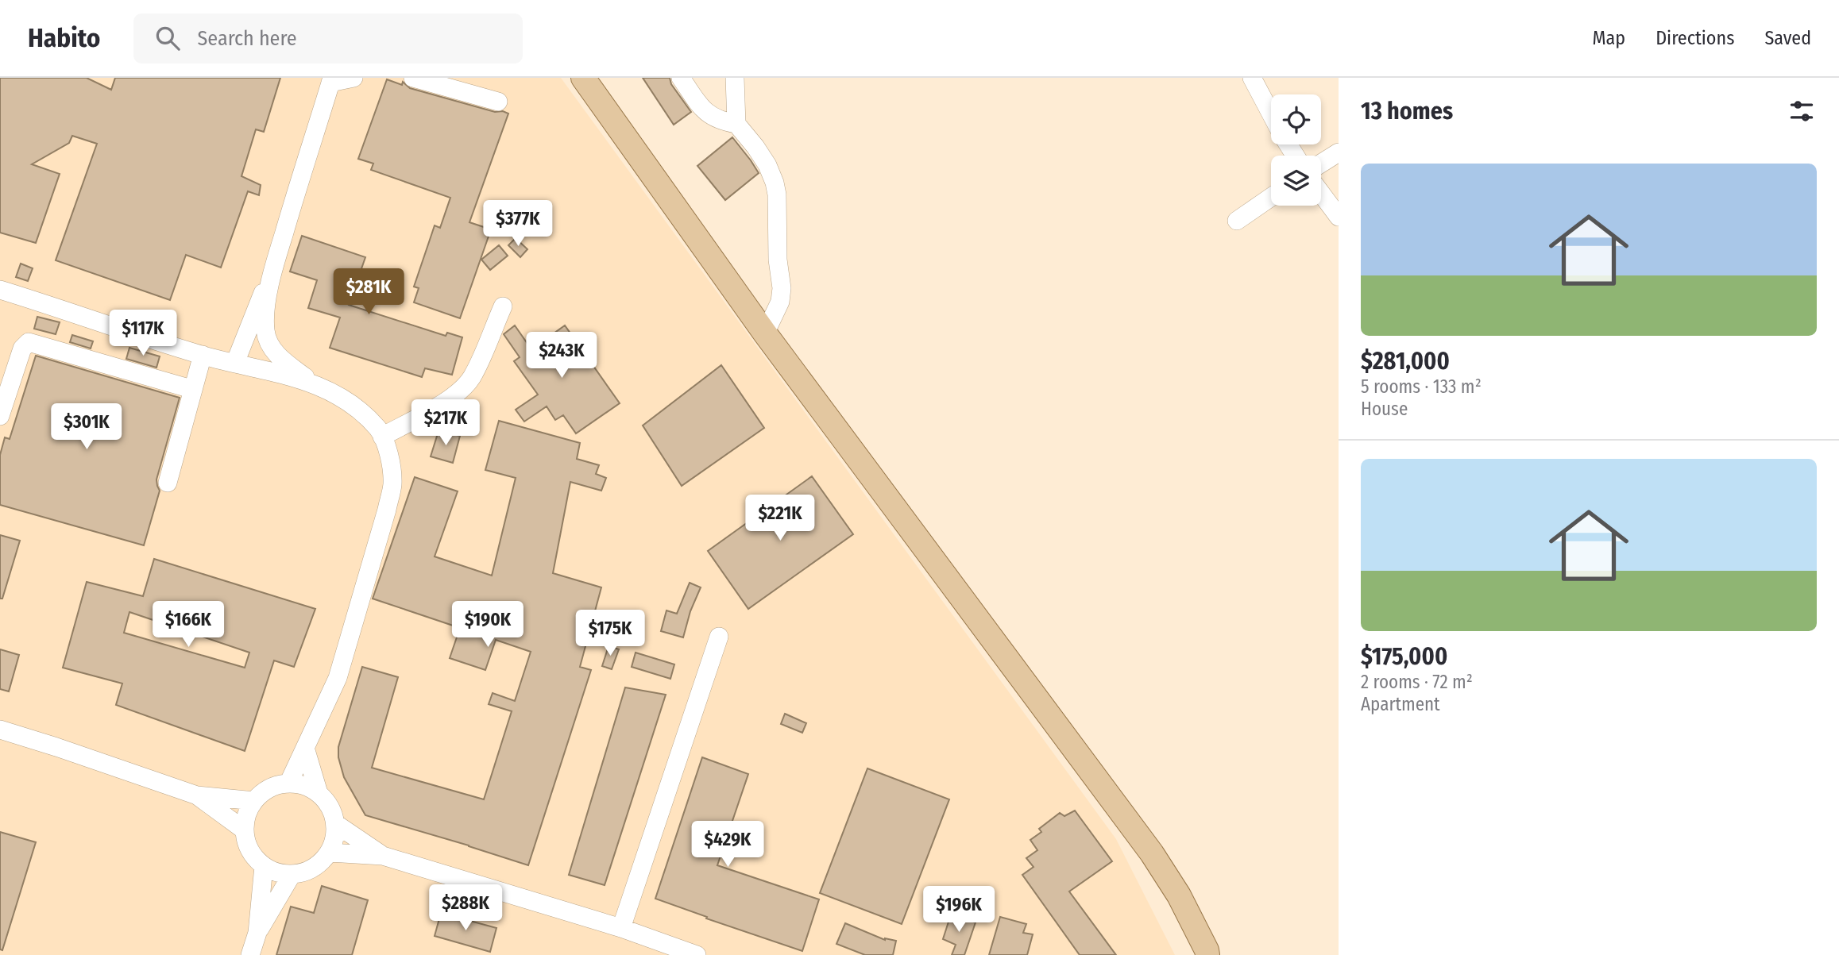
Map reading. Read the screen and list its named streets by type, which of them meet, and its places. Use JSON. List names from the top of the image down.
{
  "page": {
    "header": "Habito",
    "search": "Search here",
    "nav": ["Map", "Directions", "Saved"],
    "heading": "13 homes",
    "list": [
      {
        "name": "$281,000",
        "note": "5 rooms · 133 m² · House"
      },
      {
        "name": "$175,000",
        "note": "2 rooms · 72 m² · Apartment"
      }
    ],
    "price": [
      "$377K",
      "$281K",
      "$117K",
      "$243K",
      "$217K",
      "$301K",
      "$221K",
      "$166K",
      "$190K",
      "$175K",
      "$429K",
      "$288K",
      "$196K"
    ]
  }
}
